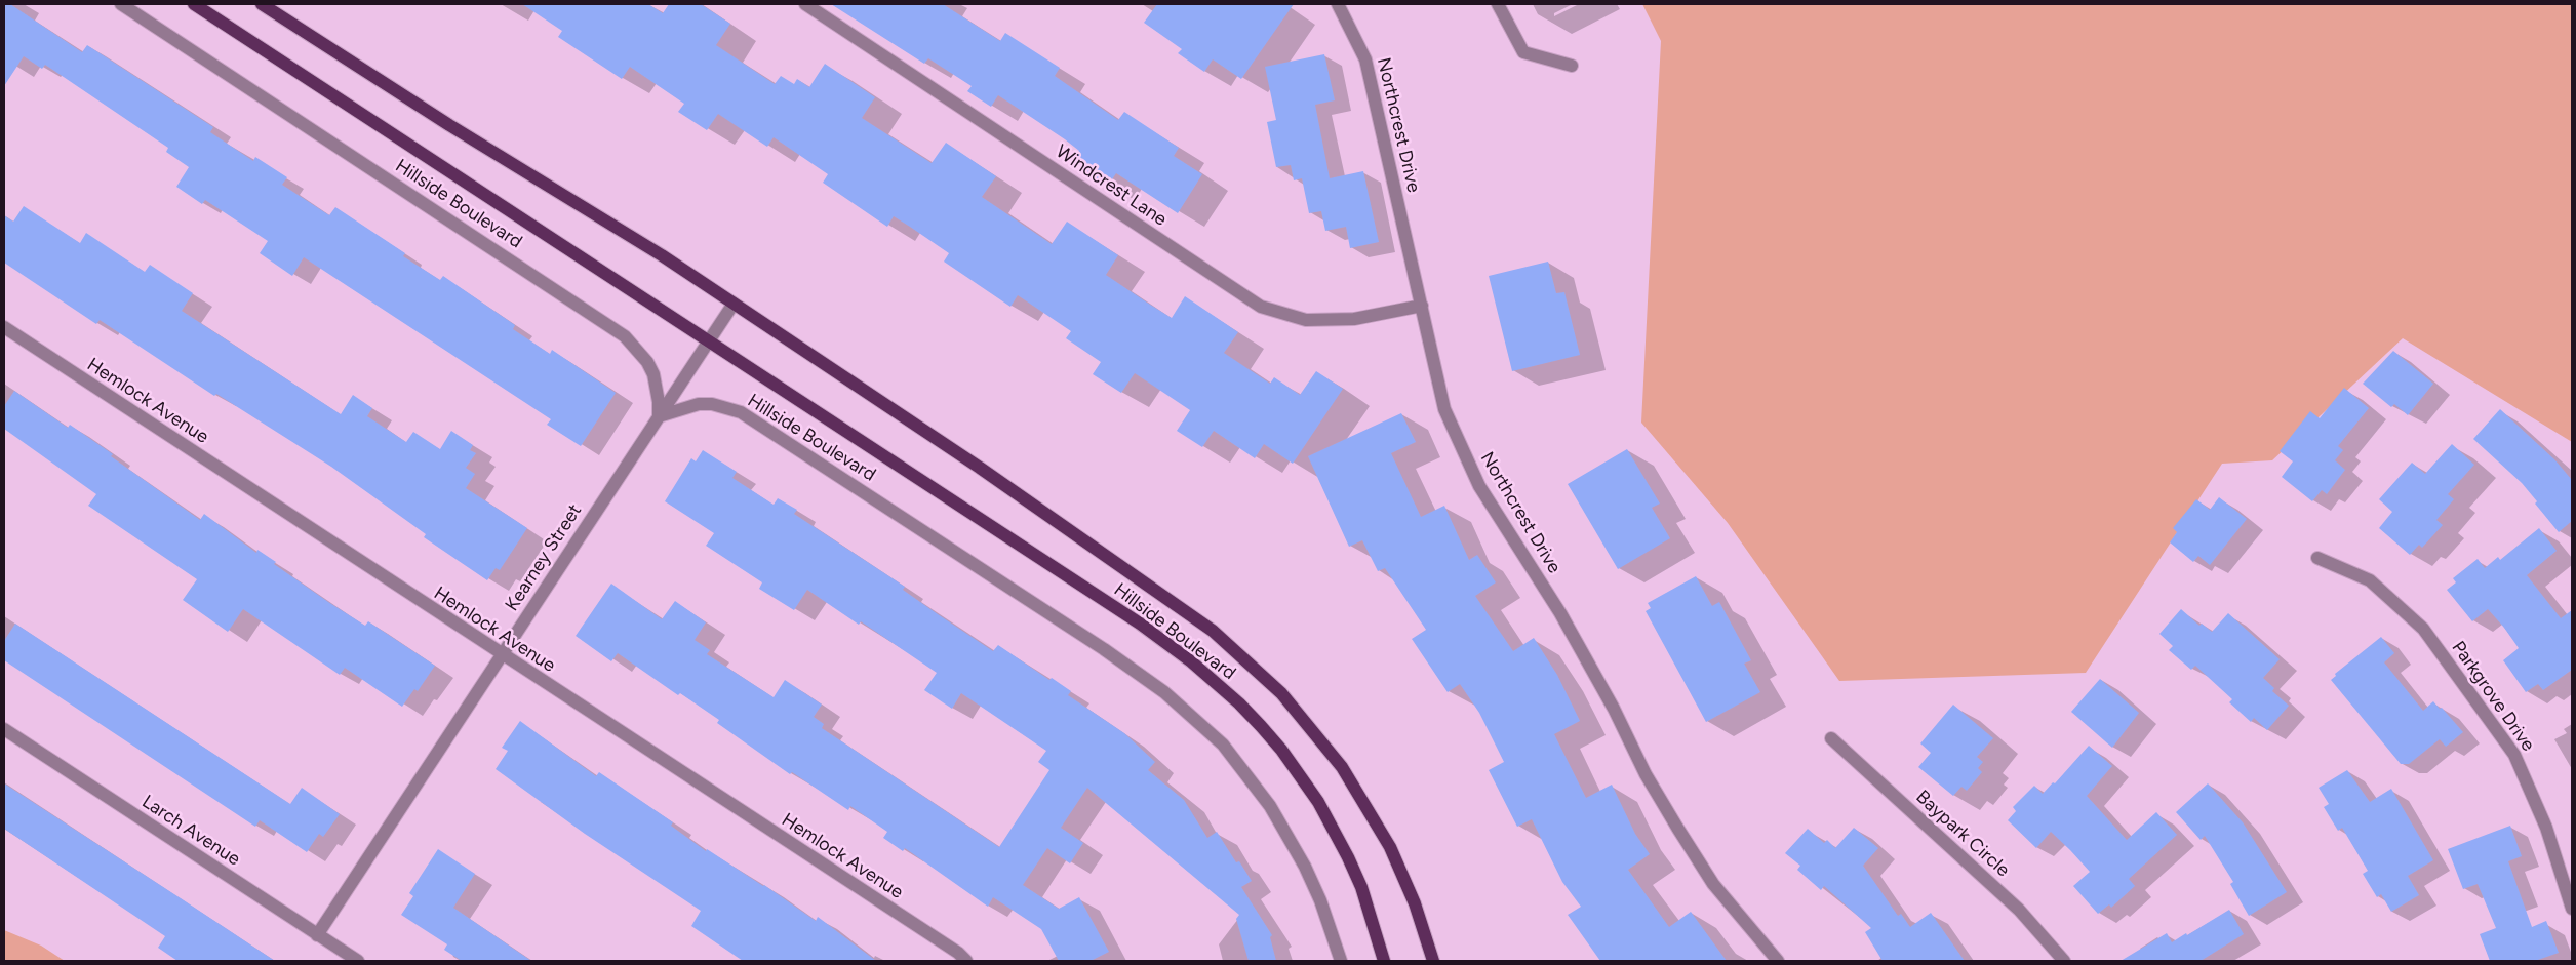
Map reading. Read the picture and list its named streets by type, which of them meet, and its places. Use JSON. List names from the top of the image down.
{
  "streets": {
    "main road": ["Hillside Boulevard"],
    "street": [
      "Northcrest Drive",
      "Windcrest Lane",
      "Hemlock Avenue",
      "Kearney Street",
      "Parkgrove Drive",
      "Larch Avenue",
      "Baypark Circle"
    ]
  },
  "crossings": [
    ["Northcrest Drive", "Windcrest Lane"],
    ["Hillside Boulevard", "Kearney Street"],
    ["Hemlock Avenue", "Kearney Street"],
    ["Kearney Street", "Larch Avenue"]
  ]
}
